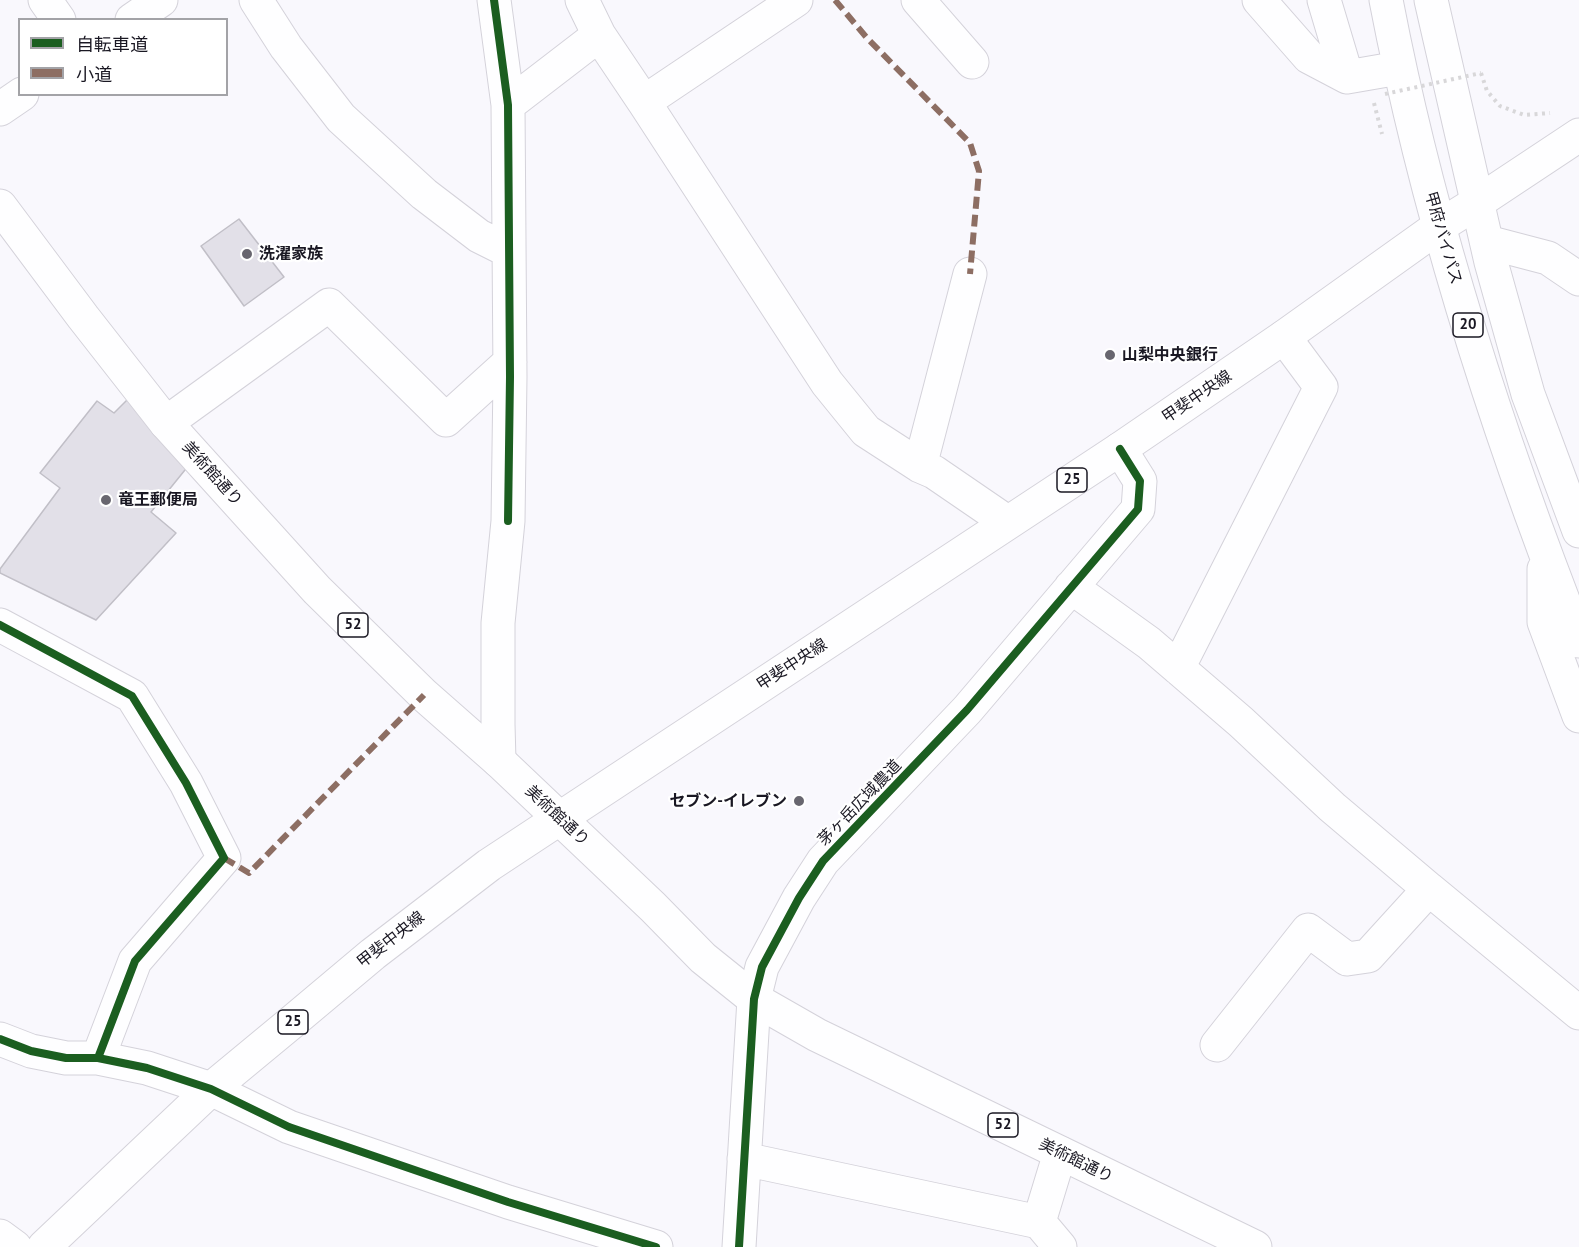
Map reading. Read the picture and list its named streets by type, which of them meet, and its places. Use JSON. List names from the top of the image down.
{
  "streets": {
    "main road": [
      "甲府バイパス",
      "20",
      "甲斐中央線",
      "美術館通り",
      "25",
      "52",
      "茅ヶ岳広域農道"
    ]
  },
  "crossings": [
    ["甲府バイパス", "甲斐中央線"],
    ["20", "甲斐中央線"],
    ["甲斐中央線", "美術館通り"],
    ["甲斐中央線", "茅ヶ岳広域農道"],
    ["美術館通り", "茅ヶ岳広域農道"]
  ],
  "places": [
    "洗濯家族",
    "山梨中央銀行",
    "竜王郵便局",
    "セブン-イレブン"
  ],
  "legend": ["自転車道", "小道"]
}
